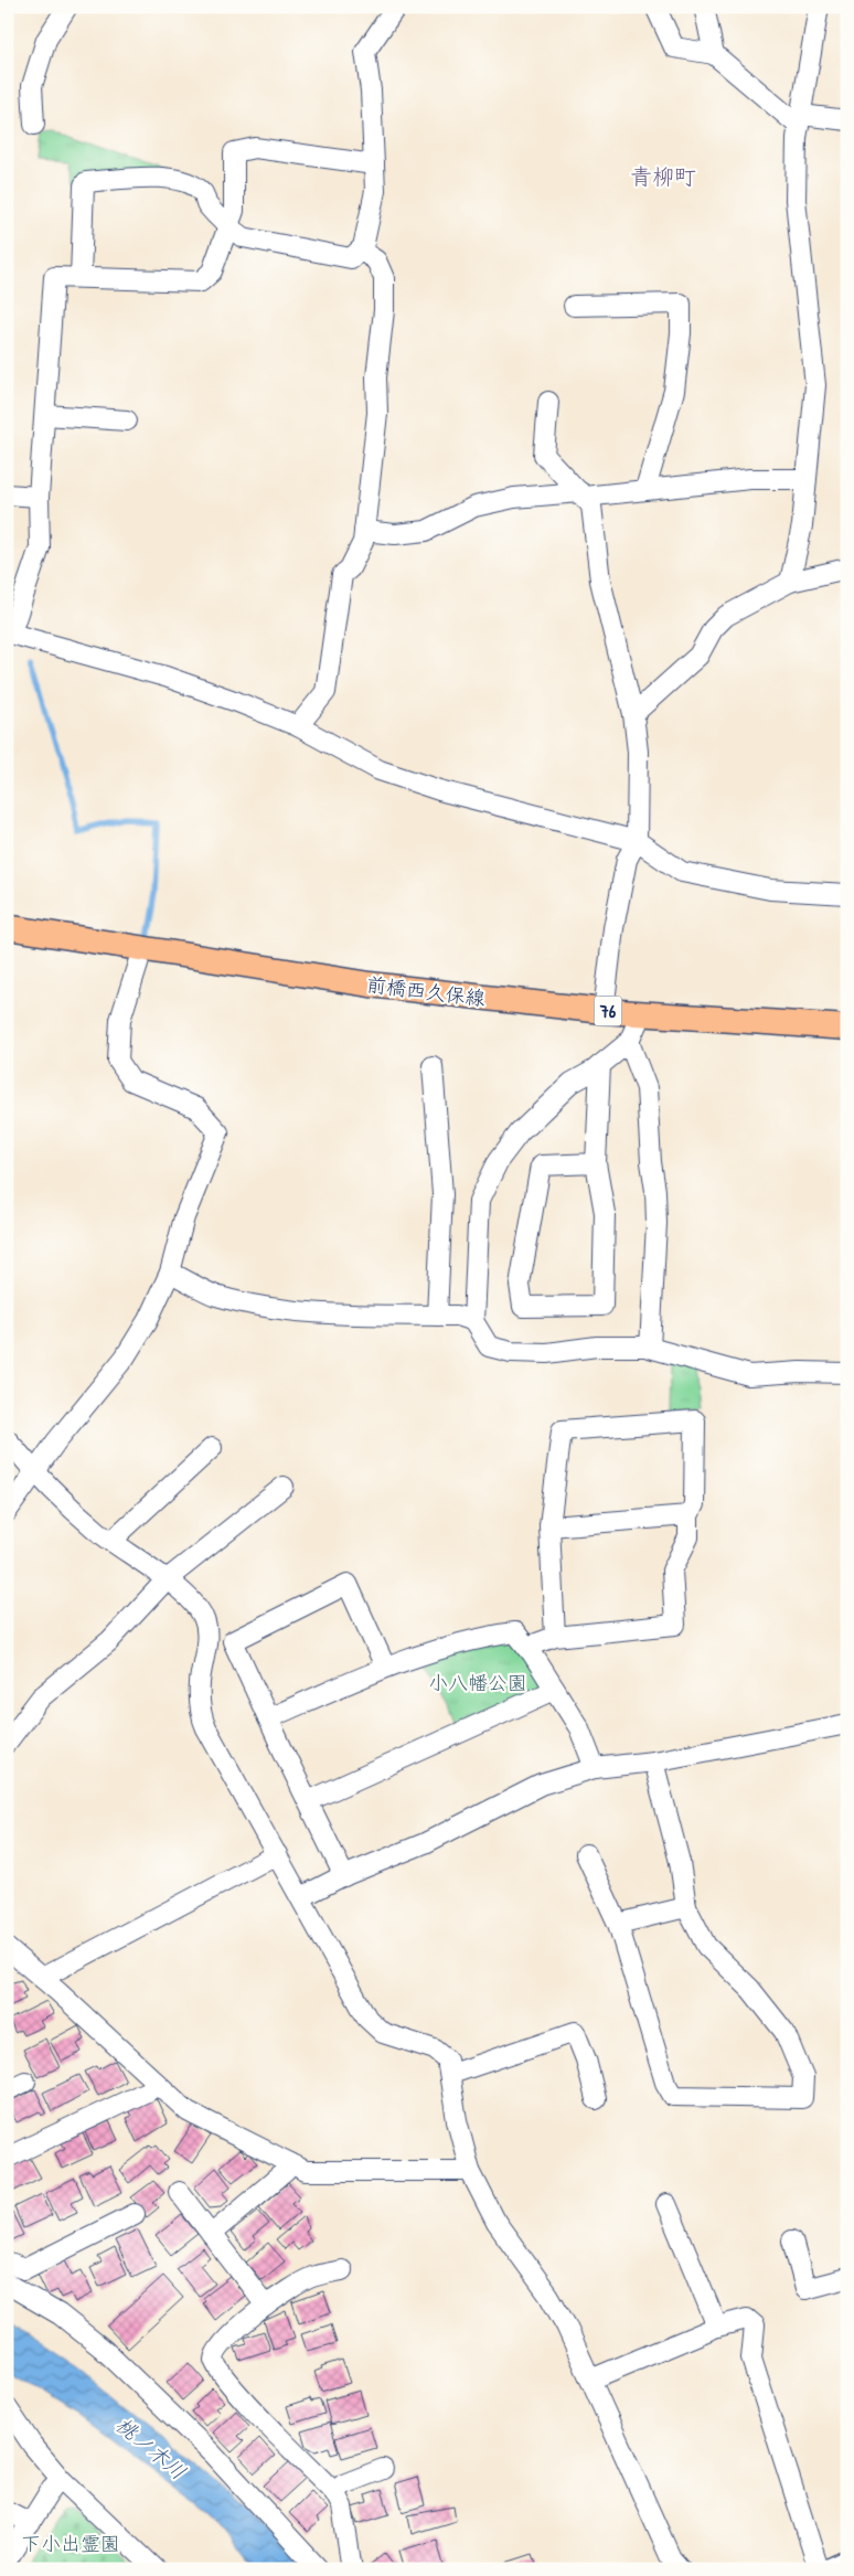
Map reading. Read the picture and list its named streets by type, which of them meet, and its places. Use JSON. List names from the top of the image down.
{
  "streets": {
    "main road": ["前橋西久保線", "76"]
  },
  "districts": ["青柳町"],
  "water": ["桃ノ木川"],
  "parks": ["小八幡公園", "下小出霊園"]
}
